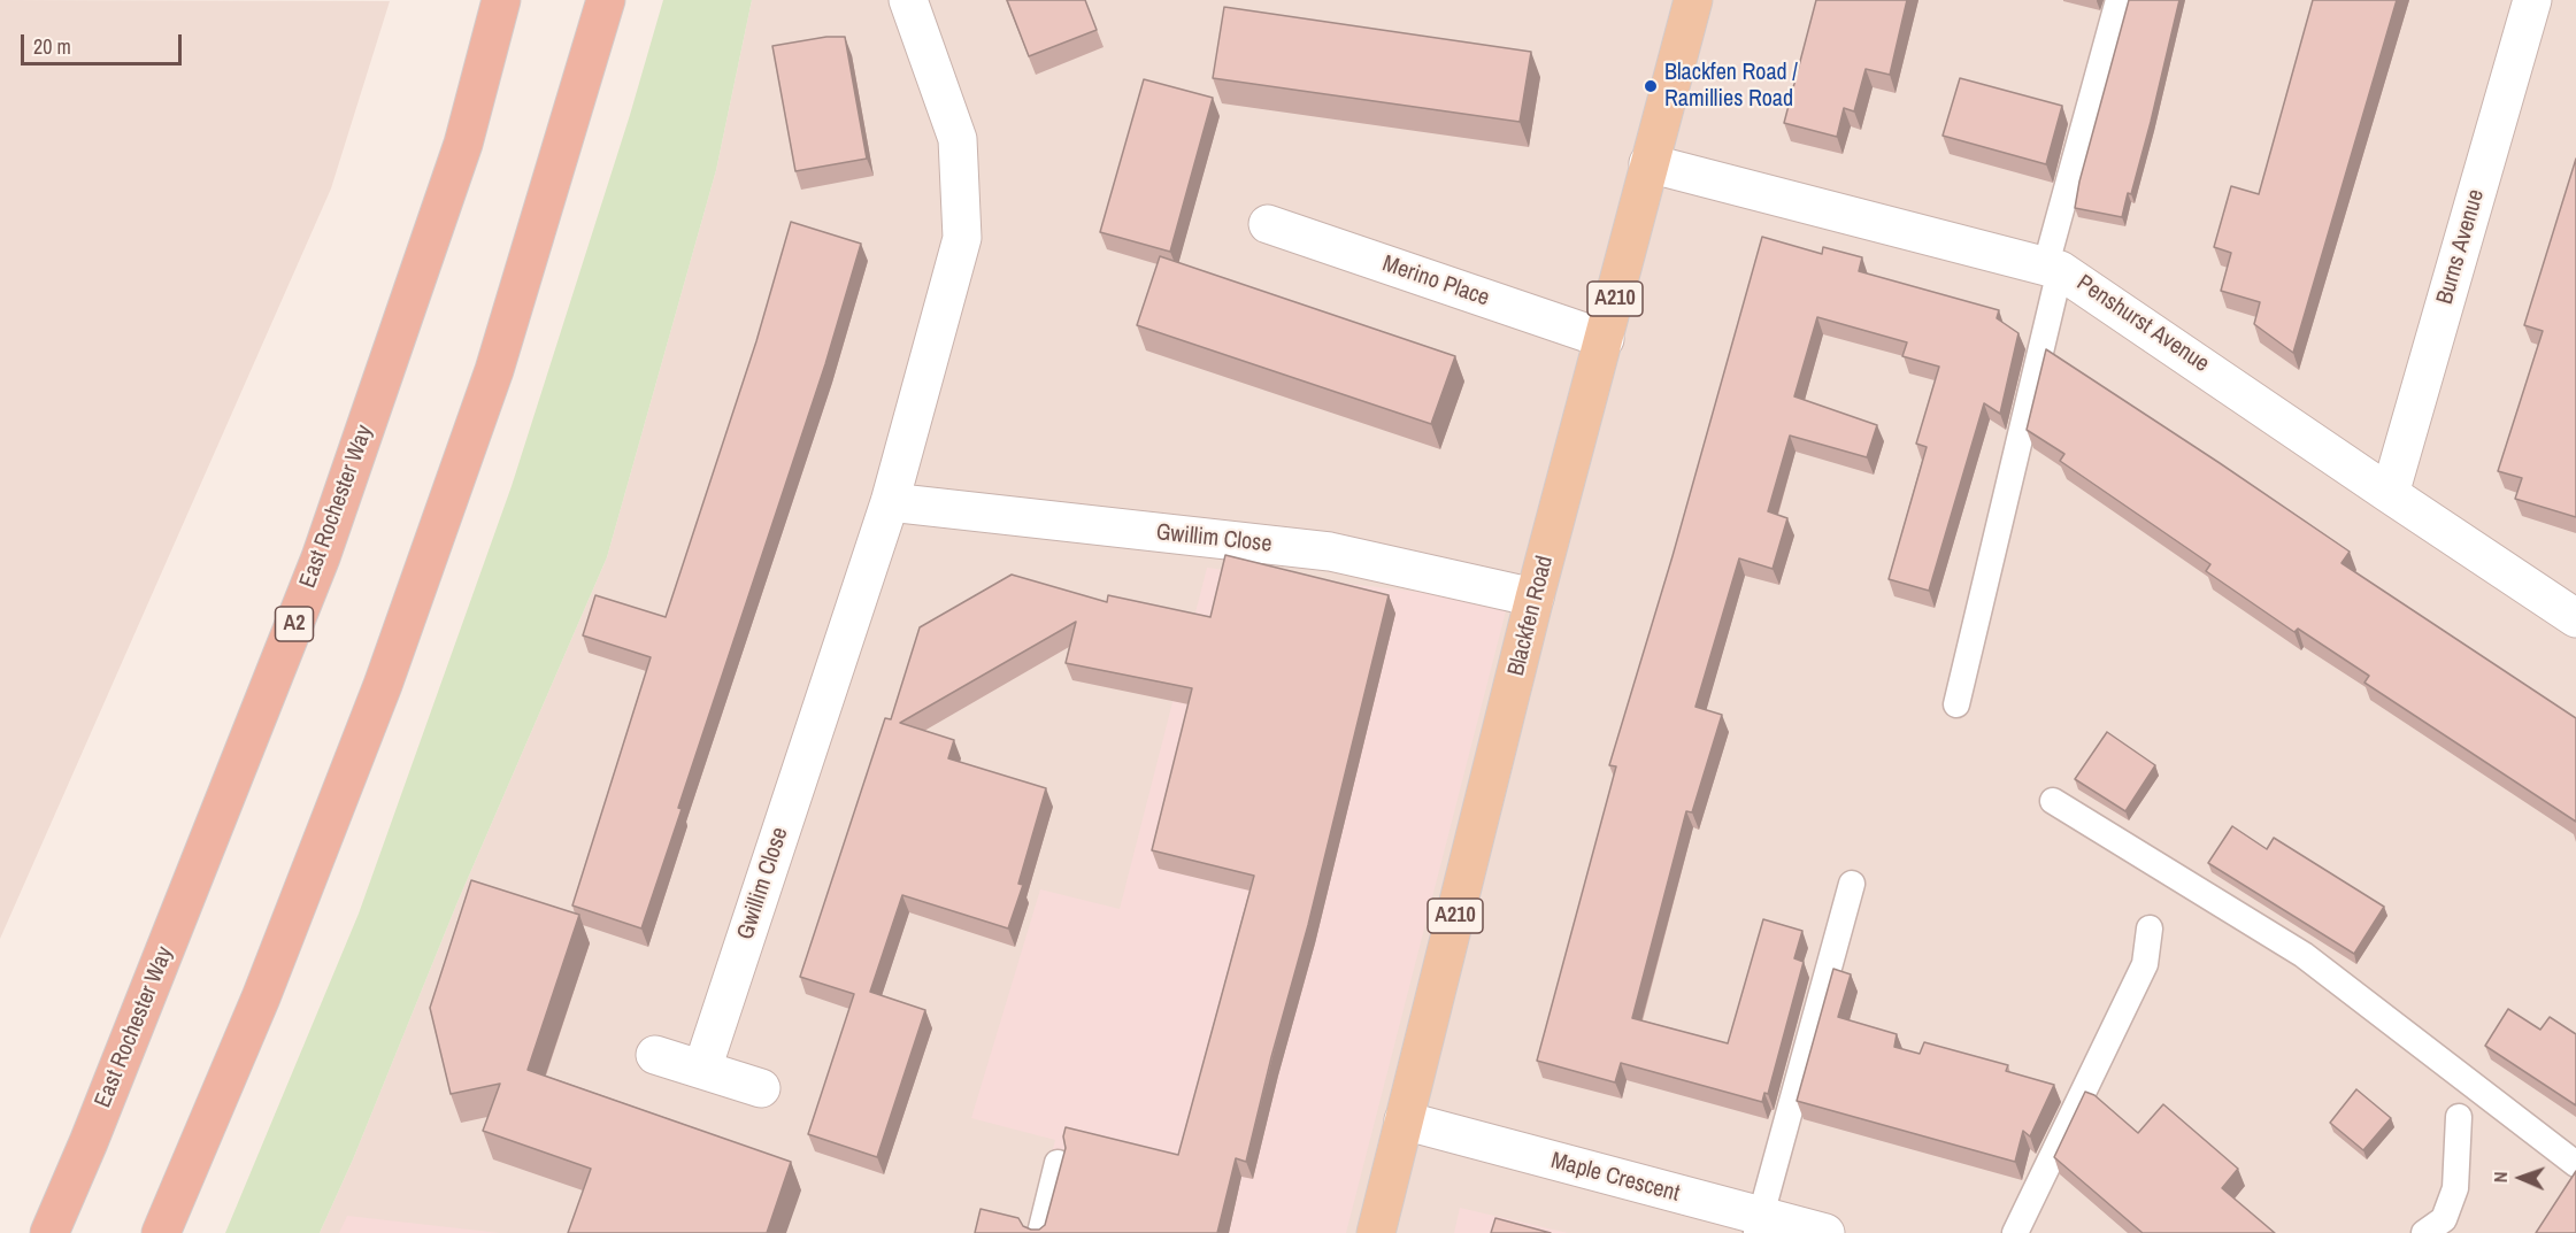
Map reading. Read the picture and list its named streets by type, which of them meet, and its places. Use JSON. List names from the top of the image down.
{
  "streets": {
    "highway": ["East Rochester Way", "A2"],
    "main road": ["A210", "Blackfen Road"],
    "street": [
      "Burns Avenue",
      "Merino Place",
      "Penshurst Avenue",
      "Gwillim Close",
      "Maple Crescent"
    ]
  },
  "crossings": [
    ["Burns Avenue", "Penshurst Avenue"],
    ["Merino Place", "Blackfen Road"],
    ["Penshurst Avenue", "Blackfen Road"],
    ["Gwillim Close", "Blackfen Road"],
    ["Blackfen Road", "Maple Crescent"]
  ],
  "places": ["Blackfen Road / Ramillies Road"],
  "scale_bar": "20 m",
  "north": "left"
}
